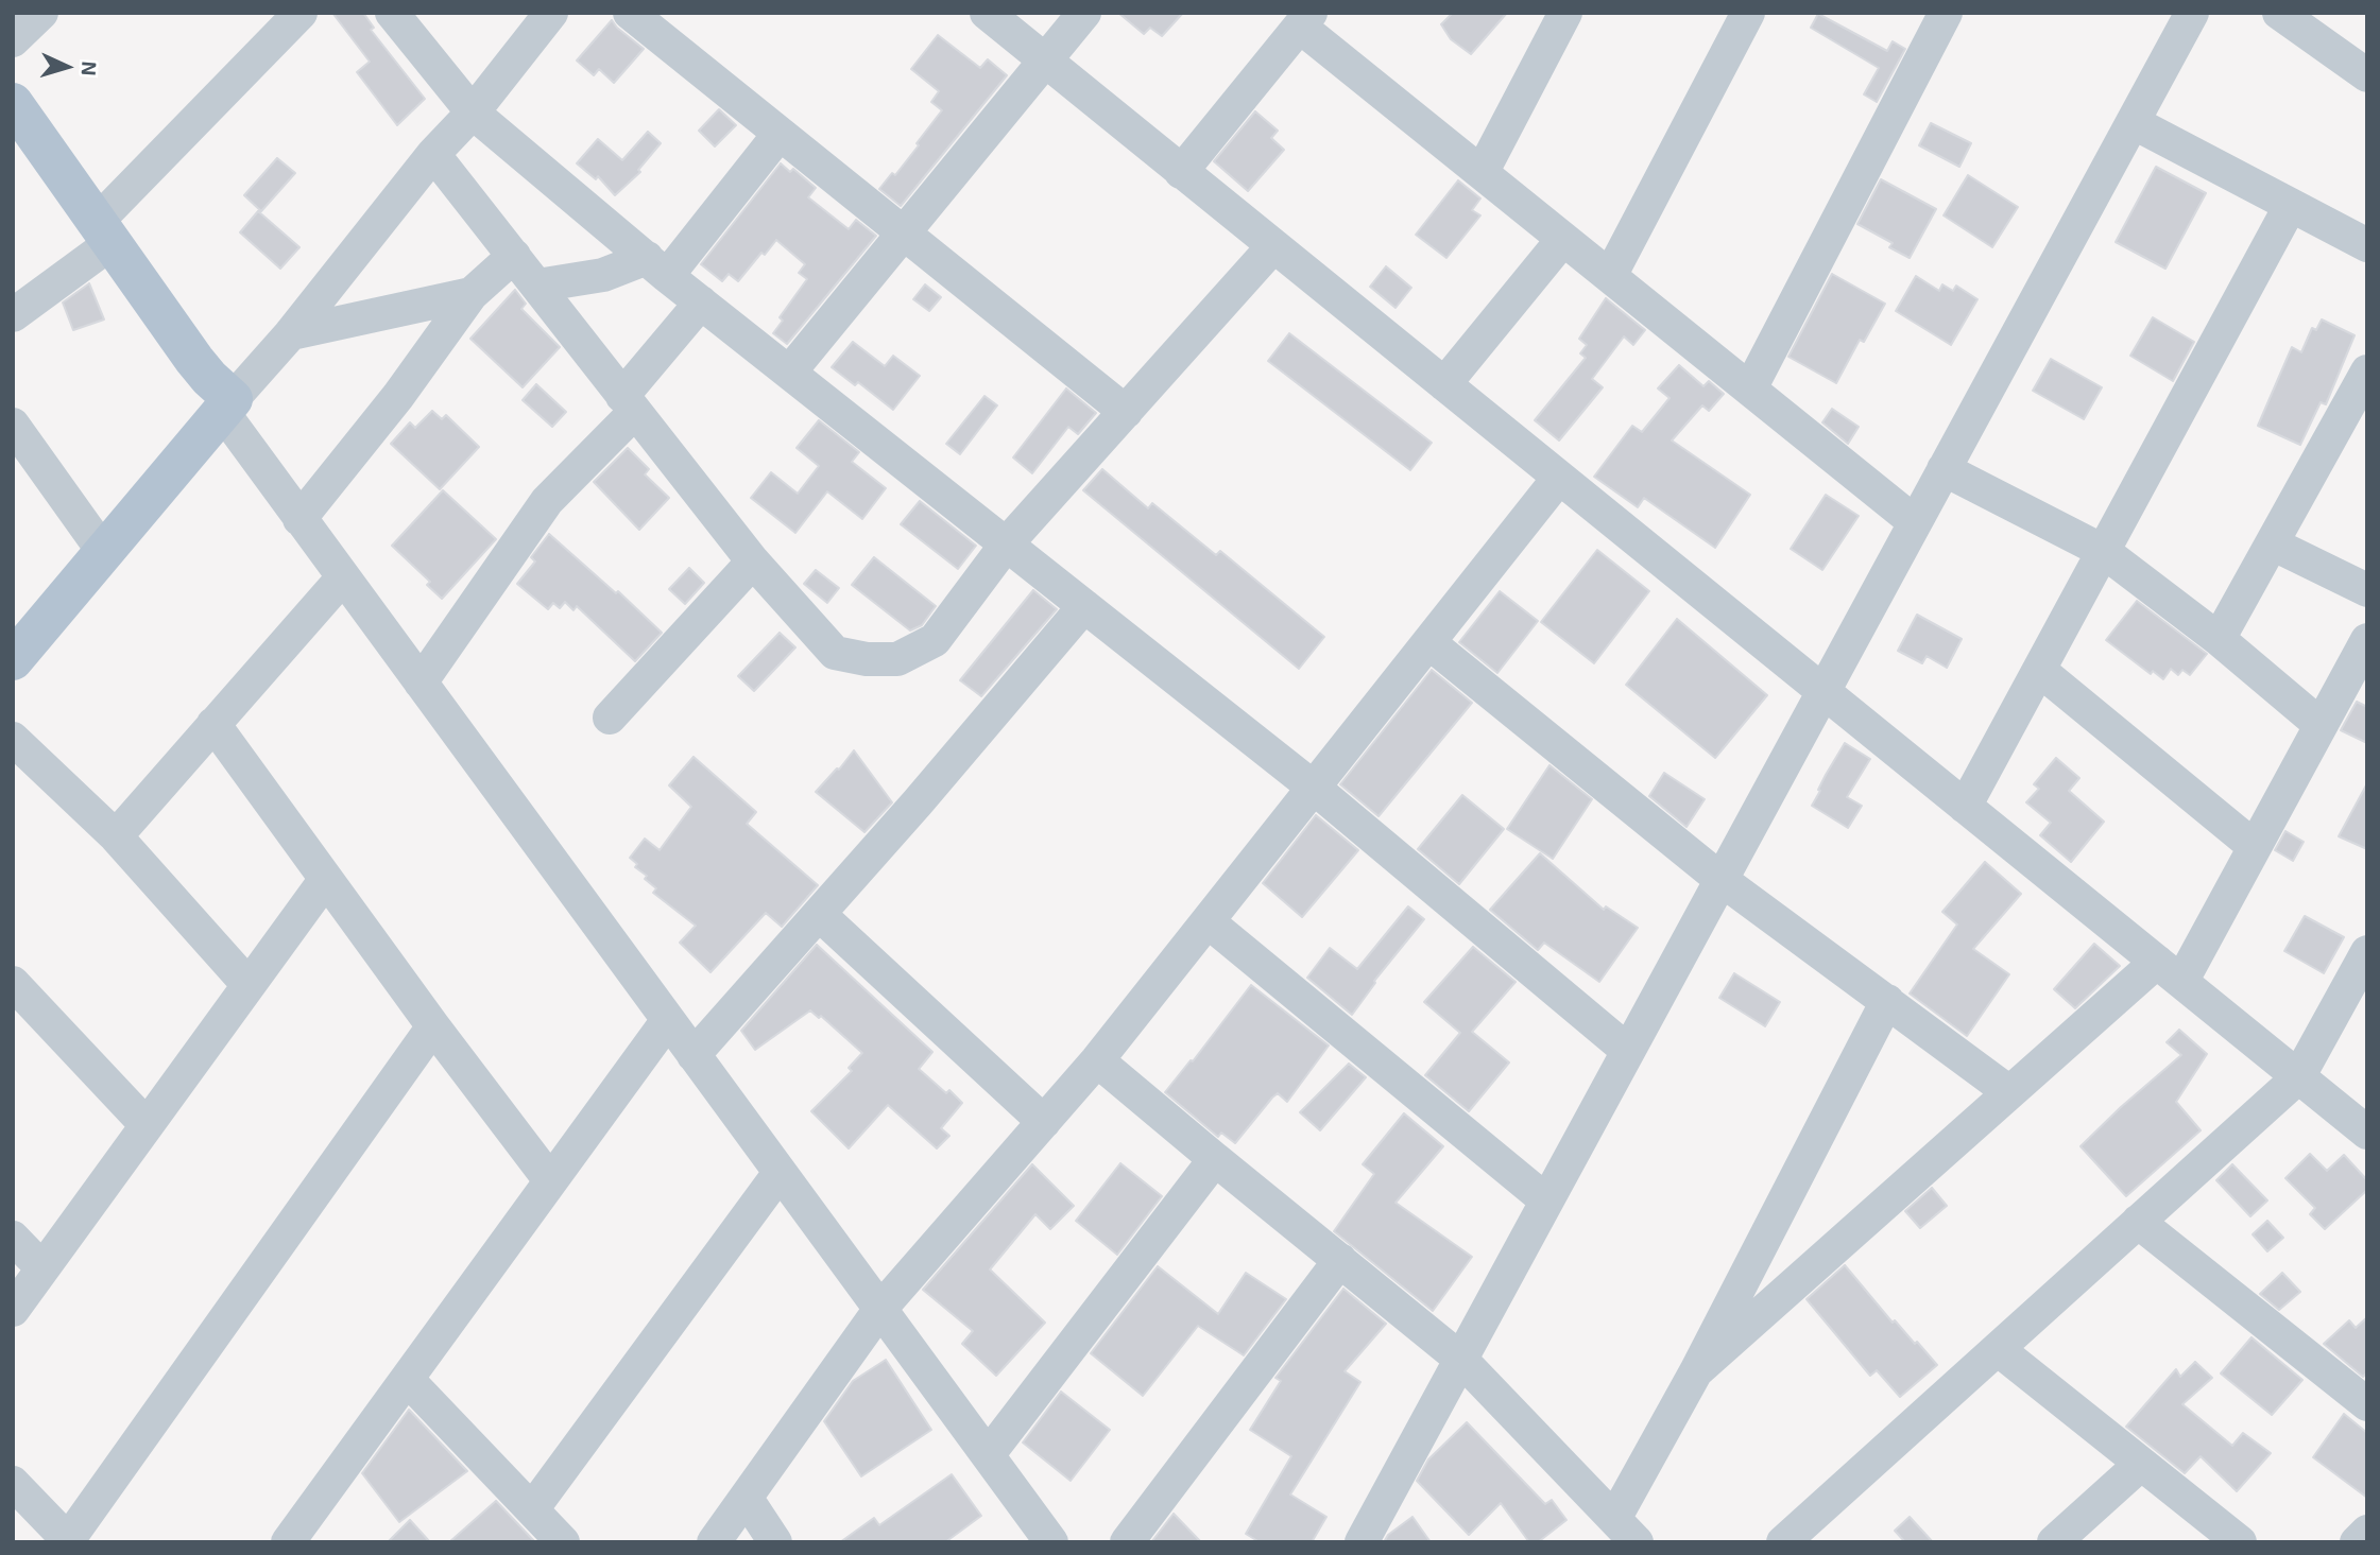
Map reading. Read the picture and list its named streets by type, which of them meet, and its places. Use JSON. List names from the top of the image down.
{
  "north": "right"
}
